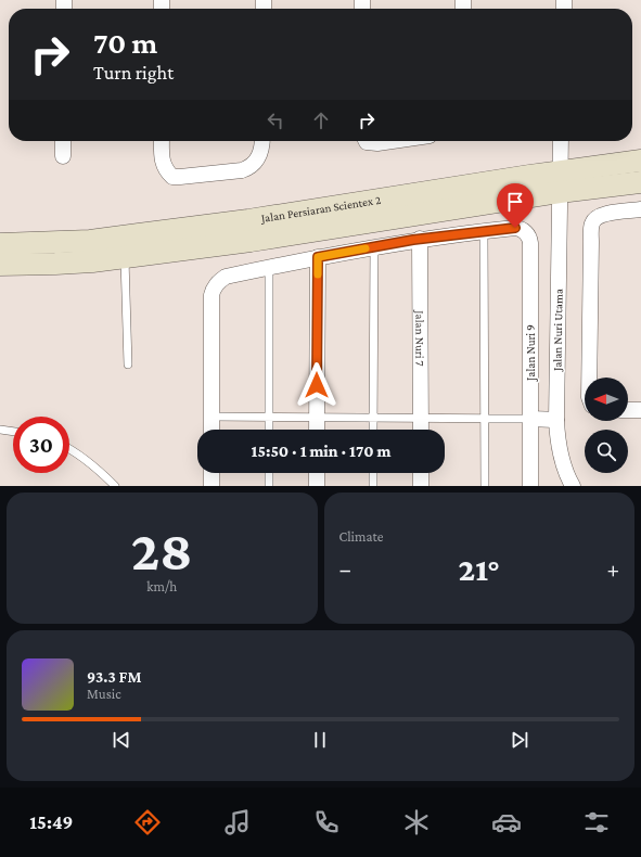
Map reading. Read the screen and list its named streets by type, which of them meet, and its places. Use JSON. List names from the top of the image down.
{
  "streets": {
    "street": [
      "Jalan Persiaran Scientex 2",
      "Jalan Nuri Utama",
      "Jalan Nuri 7",
      "Jalan Nuri 9"
    ]
  },
  "crossings": [
    ["Jalan Persiaran Scientex 2", "Jalan Nuri Utama"]
  ],
  "north": "left",
  "page": {
    "turn": ["70 m", "Turn right"],
    "limit": "30",
    "trip": "15:50 · 1 min · 170 m",
    "tile": [
      ["28", "km/h"],
      "Climate"
    ],
    "heat": ["−", "21°", "+"],
    "song": ["93.3 FM", "Music"],
    "tabs": "15:49"
  }
}
